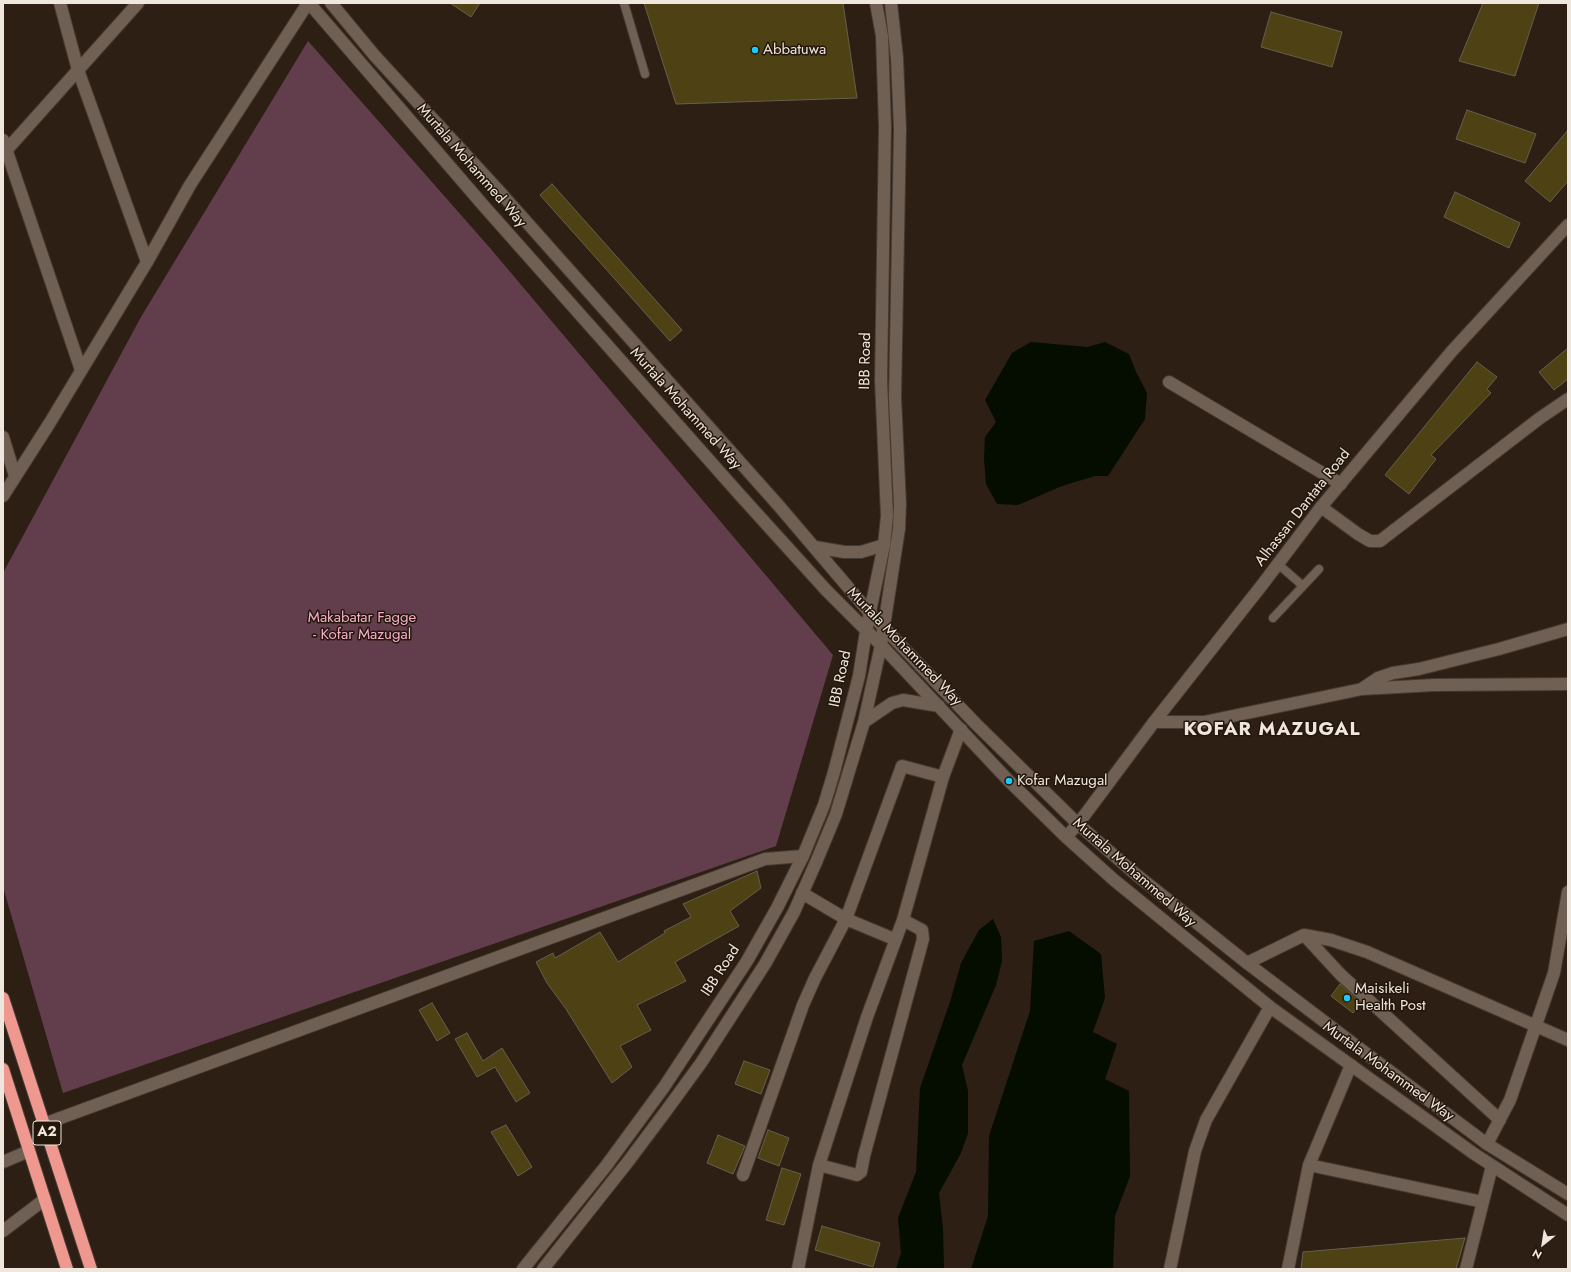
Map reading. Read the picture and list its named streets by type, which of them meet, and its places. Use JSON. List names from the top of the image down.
{
  "streets": {
    "highway": ["A2"],
    "street": ["Murtala Mohammed Way", "IBB Road", "Alhassan Dantata Road"]
  },
  "crossings": [
    ["Murtala Mohammed Way", "IBB Road"],
    ["Murtala Mohammed Way", "Alhassan Dantata Road"]
  ],
  "districts": ["KOFAR MAZUGAL"],
  "parks": ["Makabatar Fagge - Kofar Mazugal"],
  "places": ["Abbatuwa", "Kofar Mazugal", "Maisikeli Health Post"],
  "north": "bottom left"
}
